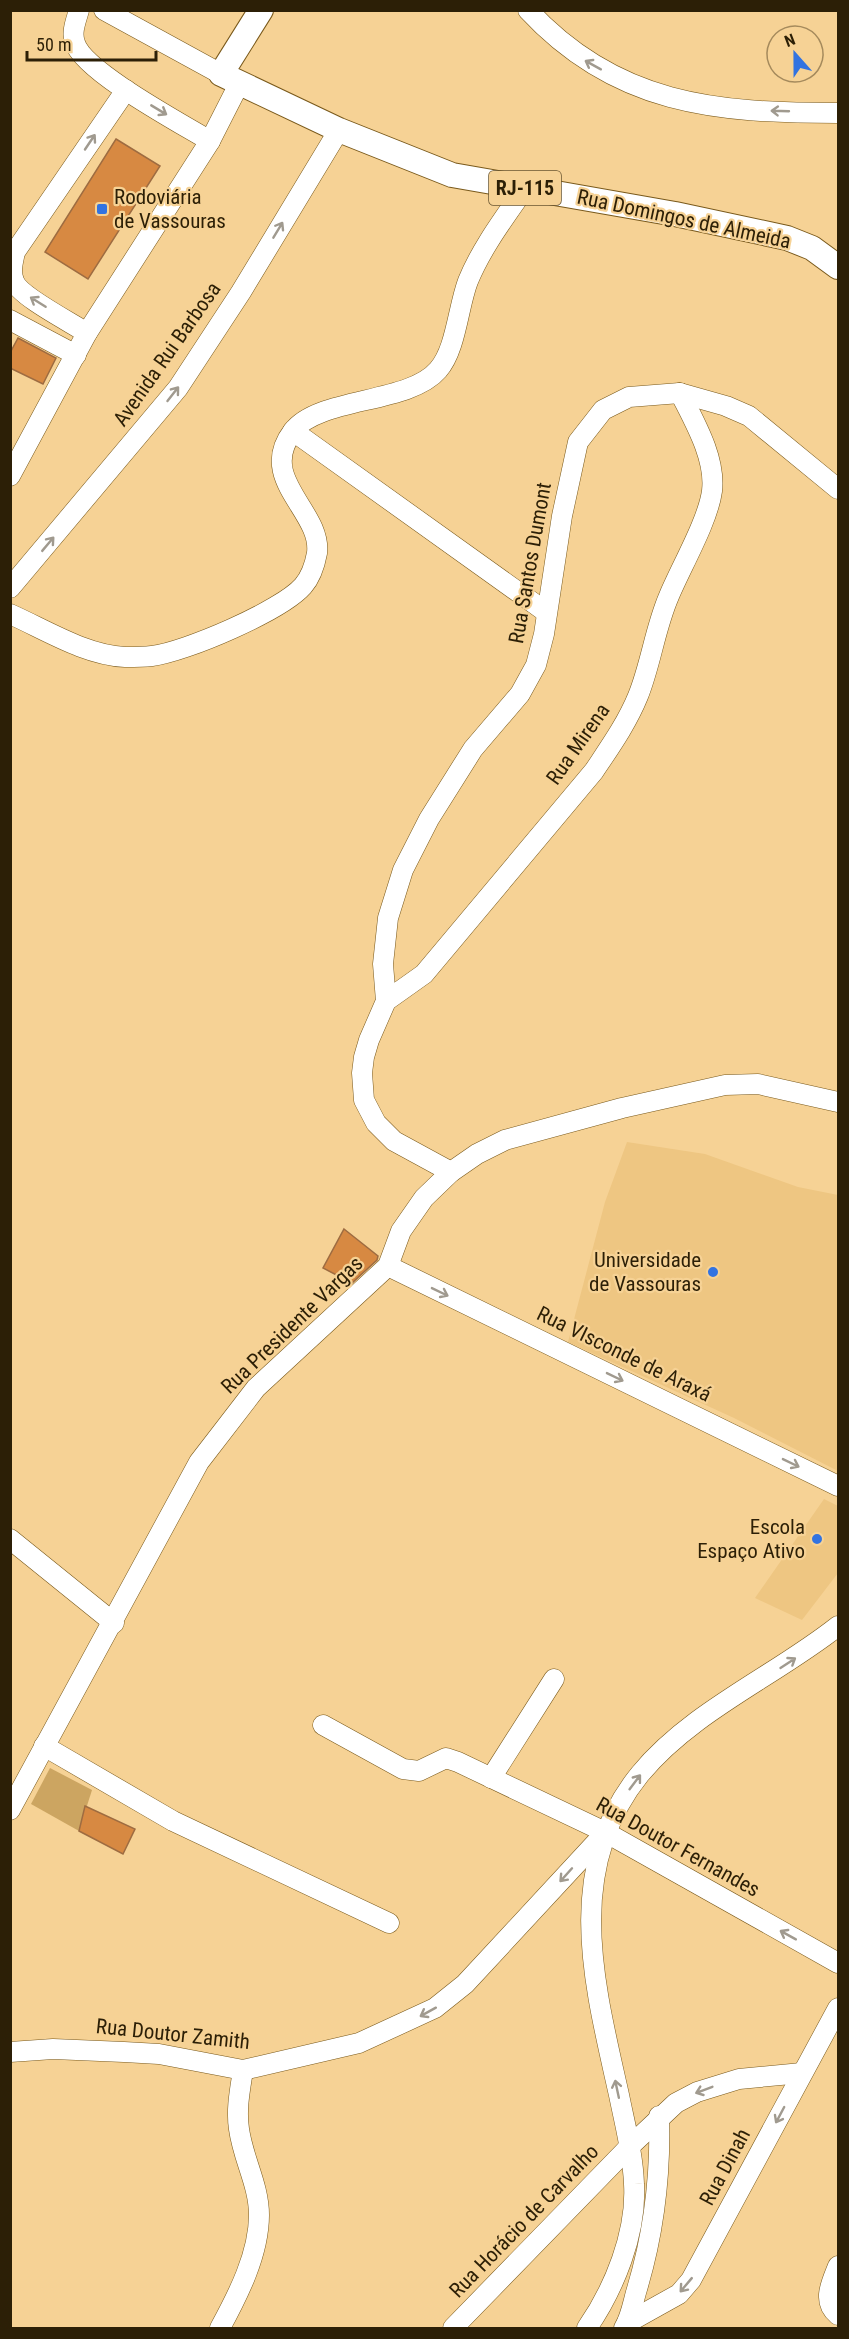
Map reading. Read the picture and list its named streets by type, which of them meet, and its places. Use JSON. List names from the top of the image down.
{
  "streets": {
    "main road": ["RJ-115", "Rua Domingos de Almeida"],
    "street": [
      "Avenida Rui Barbosa",
      "Rua Santos Dumont",
      "Rua Mirena",
      "Rua Presidente Vargas",
      "Rua VIsconde de Araxá",
      "Rua Doutor Fernandes",
      "Rua Doutor Zamith",
      "Rua Dinah",
      "Rua Horácio de Carvalho"
    ]
  },
  "crossings": [
    ["RJ-115", "Rua Domingos de Almeida"],
    ["Rua Domingos de Almeida", "Avenida Rui Barbosa"],
    ["Rua Santos Dumont", "Rua Mirena"],
    ["Rua Santos Dumont", "Rua Presidente Vargas"],
    ["Rua Presidente Vargas", "Rua VIsconde de Araxá"],
    ["Rua Doutor Fernandes", "Rua Doutor Zamith"],
    ["Rua Dinah", "Rua Horácio de Carvalho"]
  ],
  "one_way": [
    "Rua VIsconde de Araxá",
    "Rua Doutor Fernandes",
    "Rua Doutor Zamith",
    "Rua Dinah"
  ],
  "places": {
    "transit": ["Rodoviária de Vassouras"],
    "other": ["Universidade de Vassouras", "Escola Espaço Ativo"]
  },
  "scale_bar": "50 m",
  "north": "top"
}
